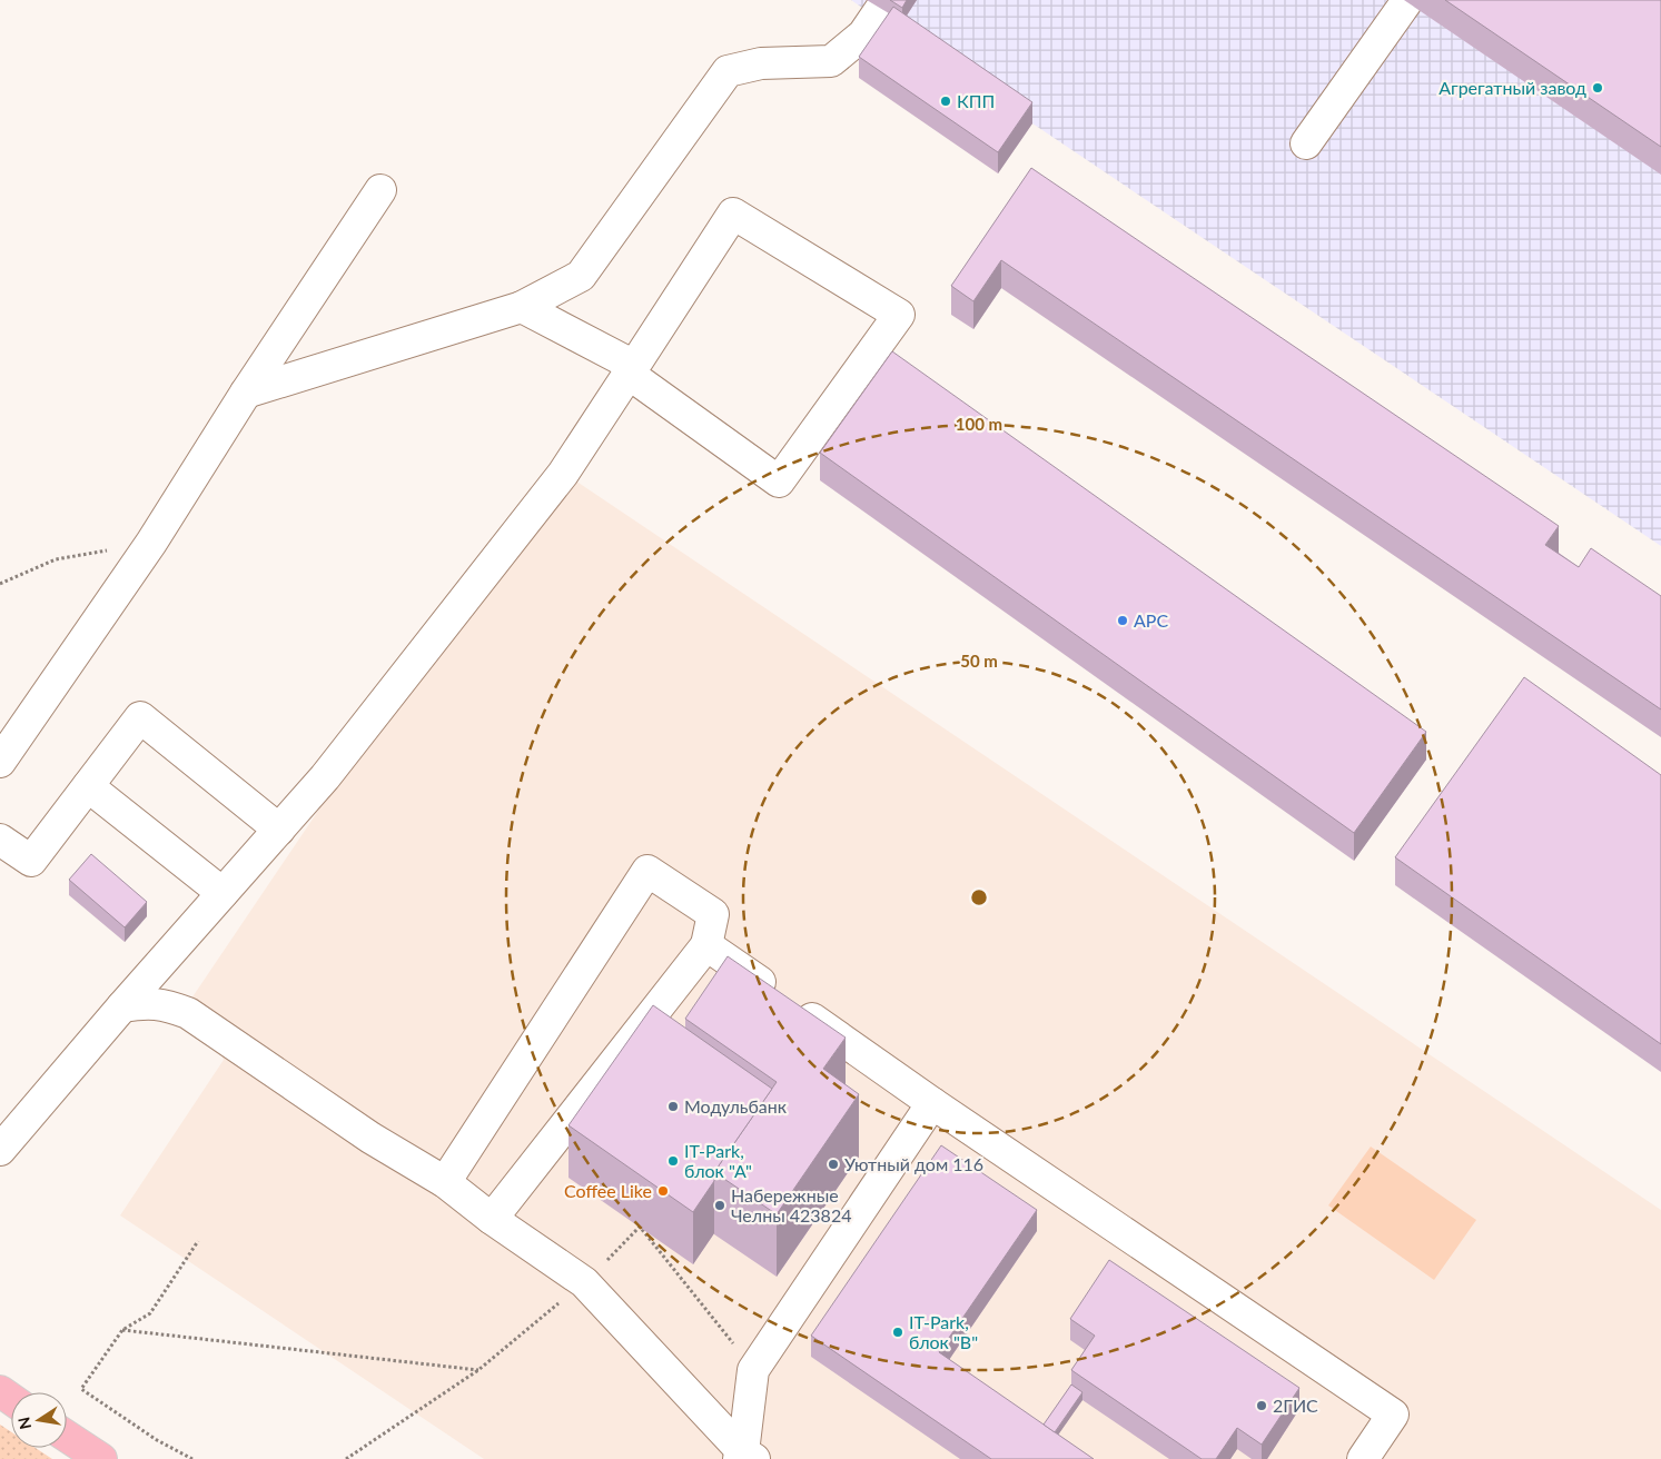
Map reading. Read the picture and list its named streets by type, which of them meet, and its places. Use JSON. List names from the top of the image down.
{
  "places": [
    "Агрегатный завод",
    "КПП",
    "АРС",
    "Модульбанк",
    "IT-Park, блок \"А\"",
    "Уютный дом 116",
    "Coffee Like",
    "Набережные Челны 423824",
    "IT-Park, блок \"В\"",
    "2ГИС"
  ],
  "north": "left",
  "rings": ["100 m", "50 m"]
}
